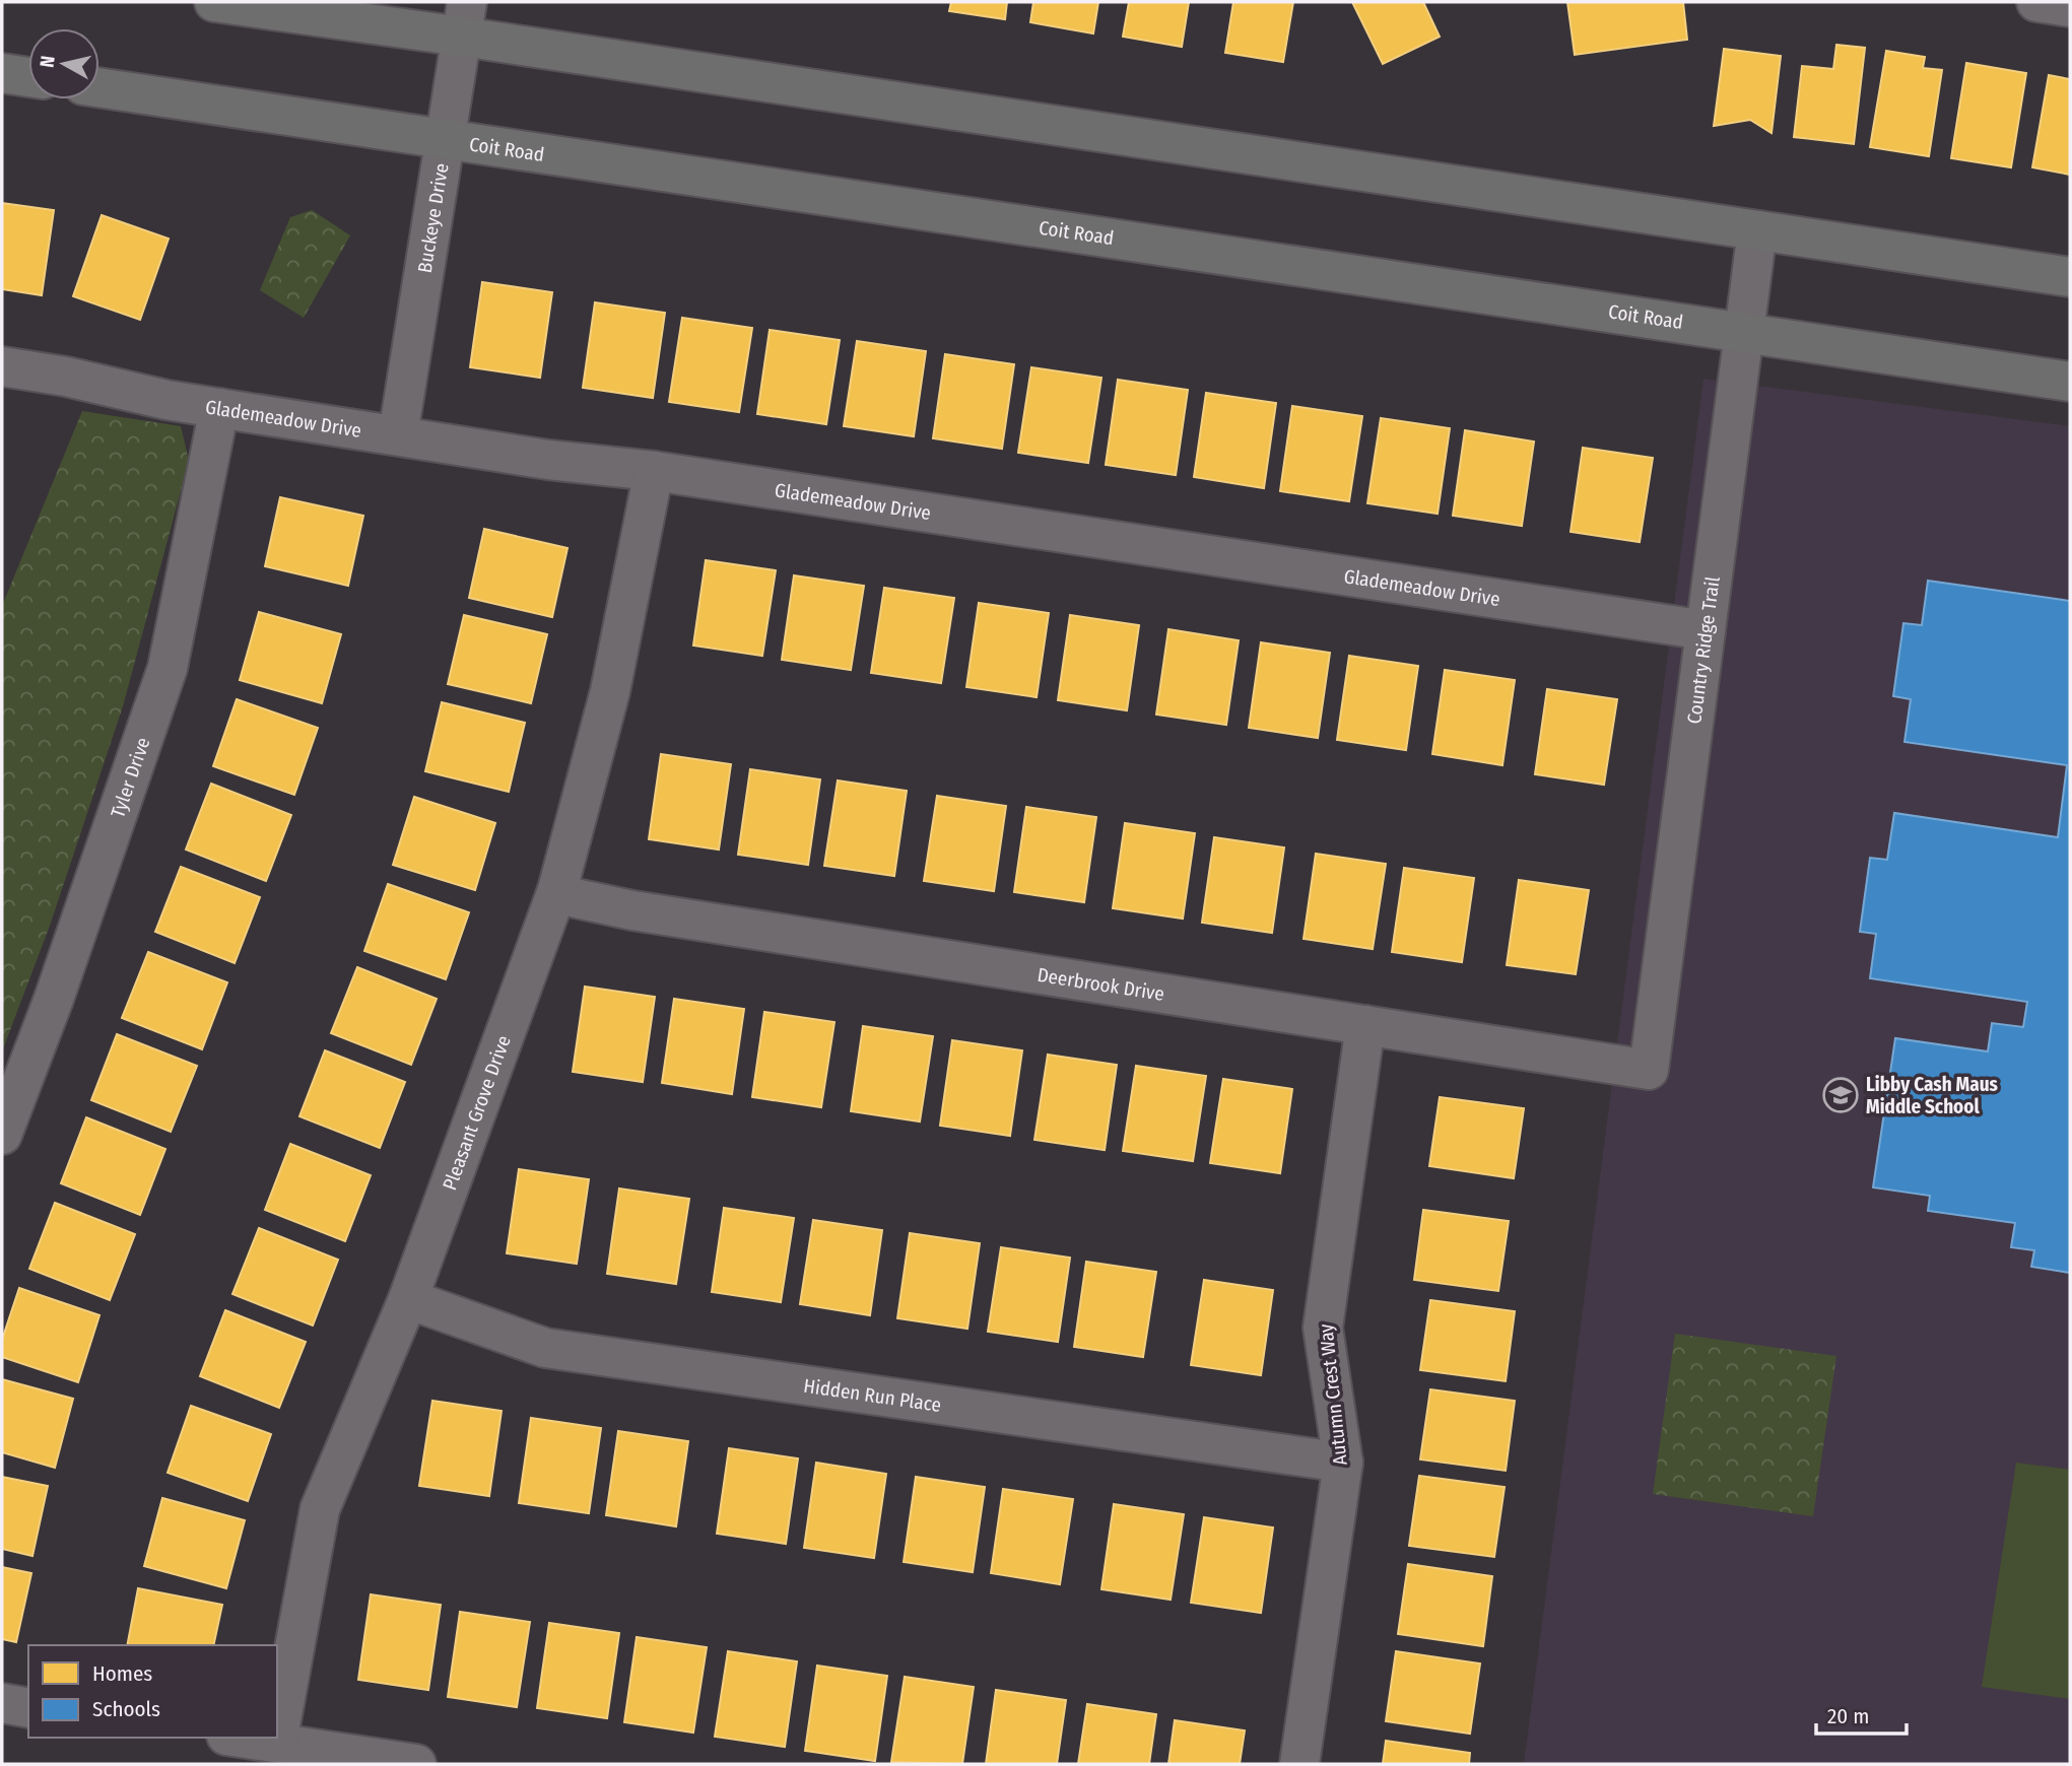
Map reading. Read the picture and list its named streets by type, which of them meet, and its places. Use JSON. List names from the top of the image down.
{
  "streets": {
    "main road": ["Coit Road"],
    "street": [
      "Buckeye Drive",
      "Glademeadow Drive",
      "Country Ridge Trail",
      "Tyler Drive",
      "Deerbrook Drive",
      "Pleasant Grove Drive",
      "Hidden Run Place",
      "Autumn Crest Way"
    ]
  },
  "crossings": [
    ["Coit Road", "Buckeye Drive"],
    ["Coit Road", "Country Ridge Trail"],
    ["Buckeye Drive", "Glademeadow Drive"],
    ["Glademeadow Drive", "Country Ridge Trail"],
    ["Glademeadow Drive", "Tyler Drive"],
    ["Glademeadow Drive", "Pleasant Grove Drive"],
    ["Country Ridge Trail", "Deerbrook Drive"],
    ["Deerbrook Drive", "Pleasant Grove Drive"],
    ["Deerbrook Drive", "Autumn Crest Way"],
    ["Pleasant Grove Drive", "Hidden Run Place"],
    ["Hidden Run Place", "Autumn Crest Way"]
  ],
  "places": {
    "school or university": ["Libby Cash Maus Middle School"]
  },
  "legend": ["Homes", "Schools"],
  "scale_bar": "20 m",
  "north": "left"
}
